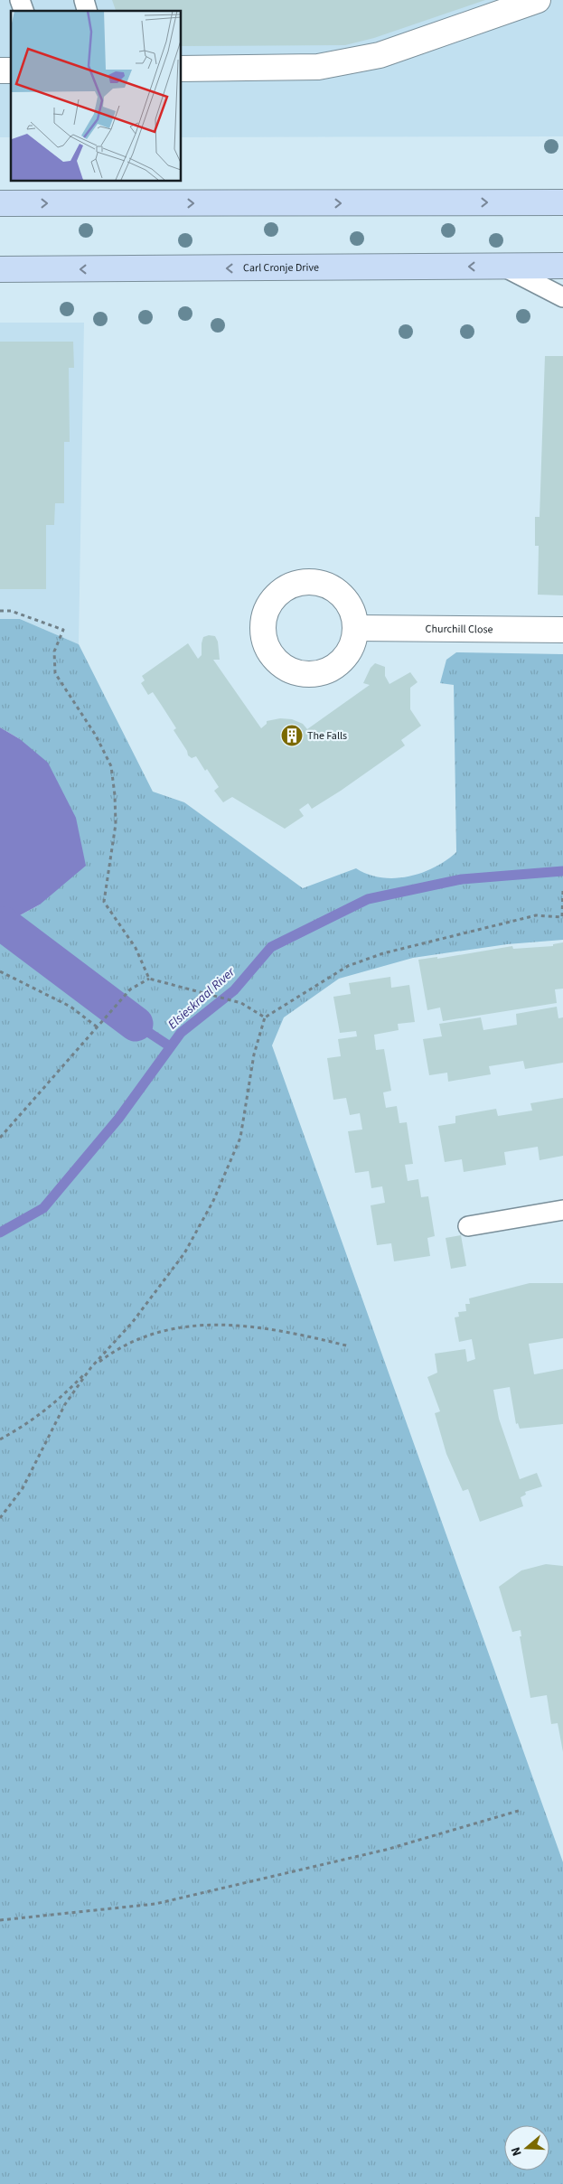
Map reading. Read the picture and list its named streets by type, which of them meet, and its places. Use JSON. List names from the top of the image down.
{
  "streets": {
    "main road": ["Carl Cronje Drive"],
    "street": ["Churchill Close"]
  },
  "water": ["Elsieskraal River"],
  "places": {
    "building": ["The Falls"]
  },
  "north": "left"
}
